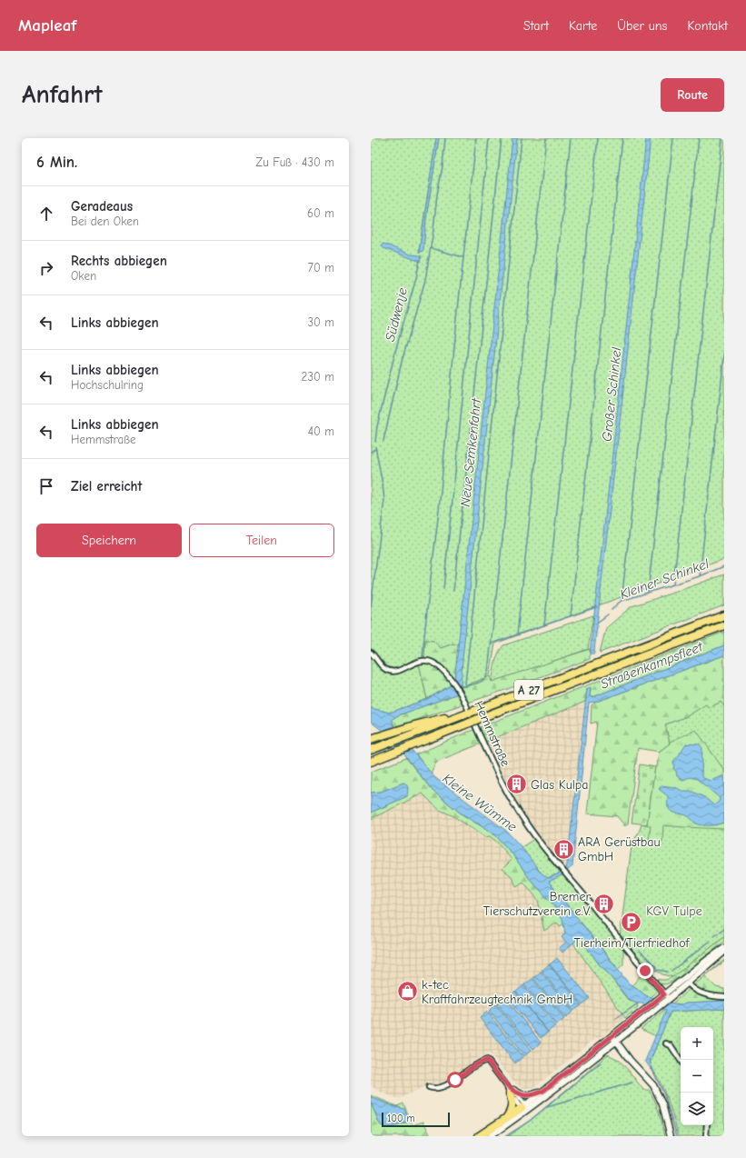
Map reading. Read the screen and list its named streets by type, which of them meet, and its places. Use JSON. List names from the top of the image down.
{
  "streets": {
    "highway": ["A 27"],
    "street": ["Hemmstraße"]
  },
  "water": [
    "Südwenje",
    "Großer Schinkel",
    "Neue Semkenfahrt",
    "Kleiner Schinkel",
    "Straßenkampsfleet",
    "Kleine Wümme"
  ],
  "parks": ["KGV Tulpe"],
  "places": {
    "building": ["Glas Kulpa", "ARA Gerüstbau GmbH", "Bremer Tierschutzverein e.V."],
    "parking": ["Tierheim/Tierfriedhof"],
    "shop": ["k-tec Kraftfahrzeugtechnik GmbH"]
  },
  "scale_bar": "100 m",
  "page": {
    "header": "Mapleaf",
    "nav": [
      "Start",
      "Karte",
      "Über uns",
      "Kontakt"
    ],
    "buttons": [
      "Route",
      ["Speichern", "Teilen"]
    ],
    "title": "Anfahrt",
    "heading": ["6 Min.", "Zu Fuß · 430 m"],
    "list": [
      ["Geradeaus", "Bei den Oken", "60 m"],
      ["Rechts abbiegen", "Oken", "70 m"],
      ["Links abbiegen", "30 m"],
      ["Links abbiegen", "Hochschulring", "230 m"],
      ["Links abbiegen", "Hemmstraße", "40 m"],
      "Ziel erreicht"
    ],
    "map_buttons": ["+", "−"],
    "scale": "100 m"
  }
}
